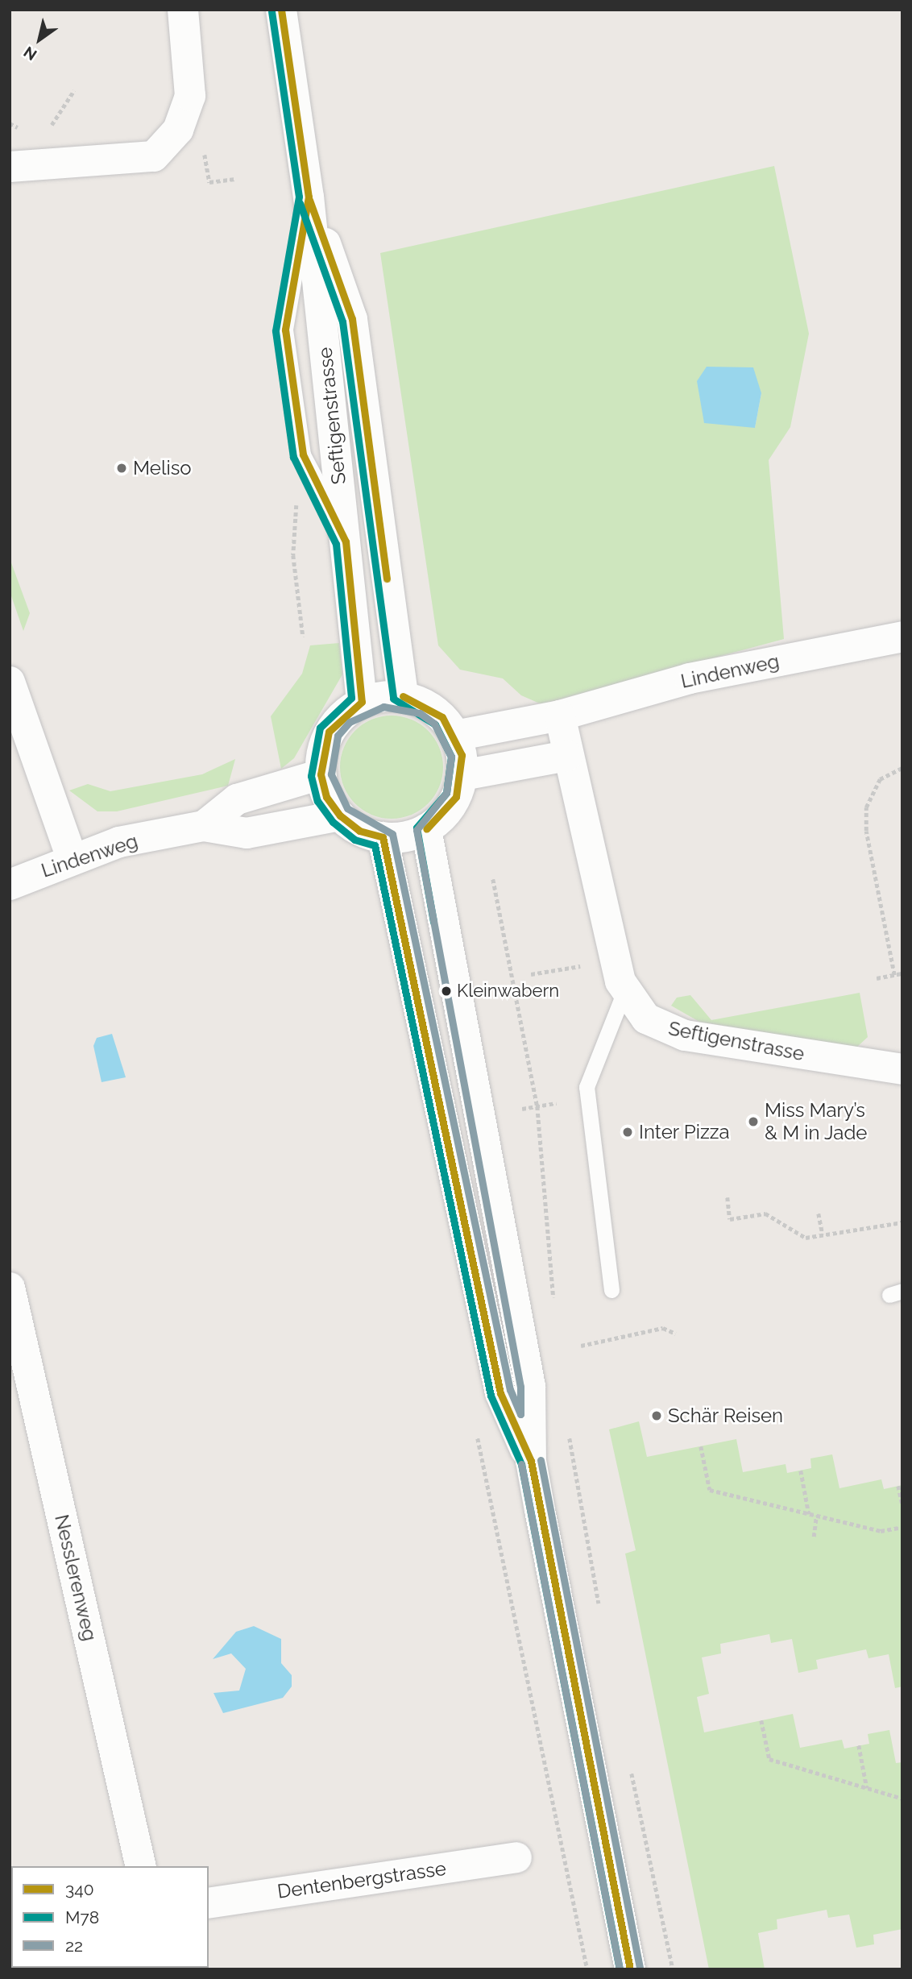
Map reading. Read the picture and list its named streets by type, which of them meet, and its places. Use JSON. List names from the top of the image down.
{
  "streets": {
    "main road": [
      "Seftigenstrasse",
      "Lindenweg",
      "Nesslerenweg",
      "Dentenbergstrasse"
    ]
  },
  "crossings": [
    ["Seftigenstrasse", "Lindenweg"]
  ],
  "places": [
    "Meliso",
    "Kleinwabern",
    "Miss Mary’s & M in Jade",
    "Inter Pizza",
    "Schär Reisen"
  ],
  "lines": ["transit line 340", "transit line M78", "transit line 22"],
  "legend": ["340", "M78", "22"],
  "north": "bottom left"
}
